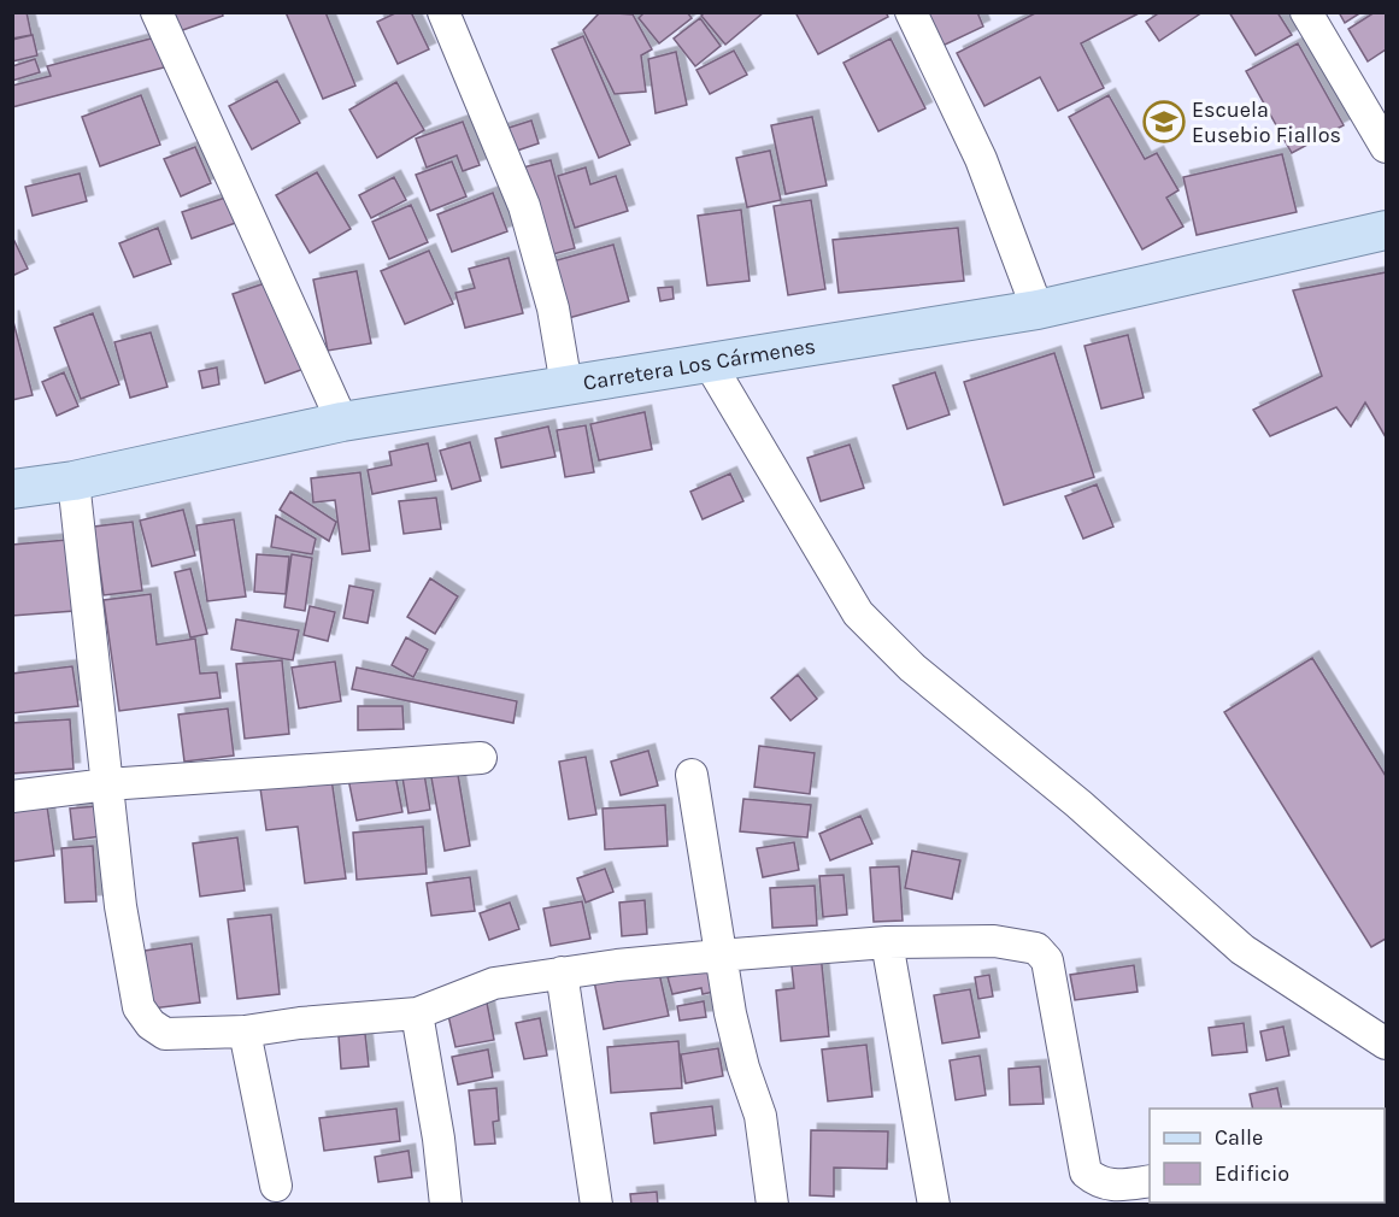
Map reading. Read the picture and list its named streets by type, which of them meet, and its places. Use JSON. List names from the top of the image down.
{
  "streets": {
    "main road": ["Carretera Los Cármenes"]
  },
  "places": {
    "school or university": ["Escuela Eusebio Fiallos"]
  },
  "legend": ["Calle", "Edificio"]
}
